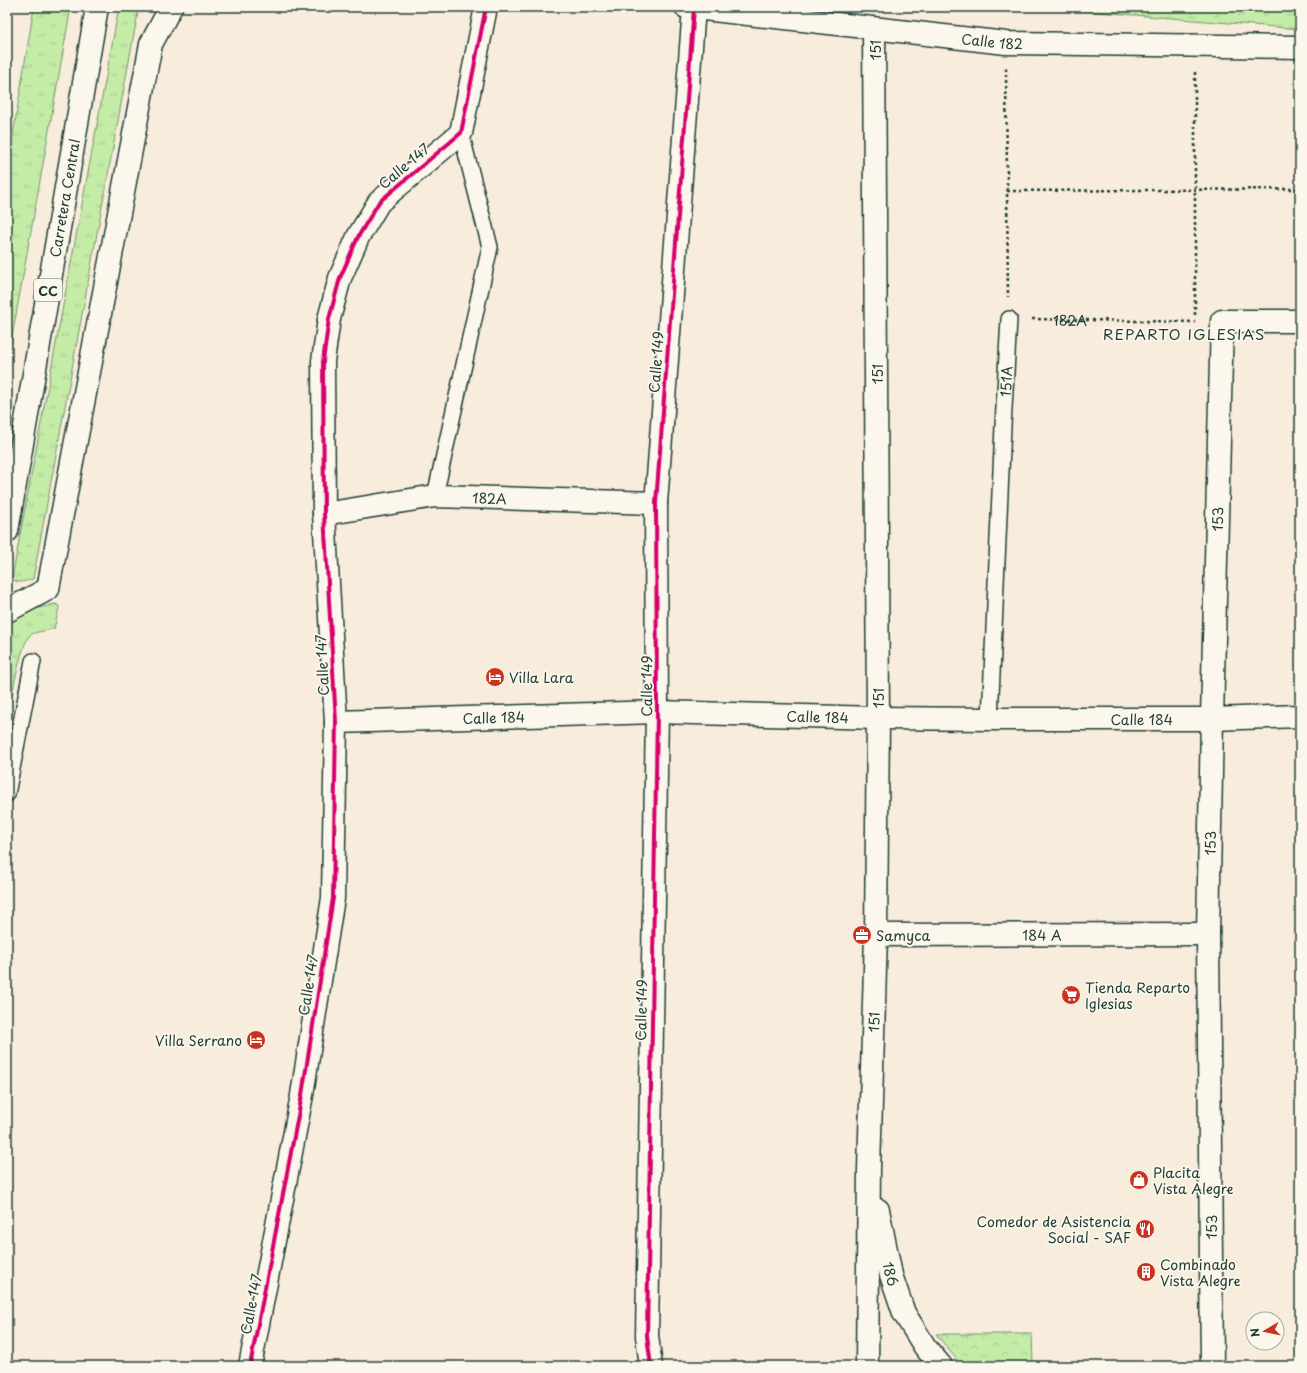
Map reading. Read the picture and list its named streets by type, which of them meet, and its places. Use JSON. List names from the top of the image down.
{
  "streets": {
    "street": [
      "Calle 182",
      "151",
      "Calle 147",
      "Carretera Central",
      "CC",
      "Calle 149",
      "182А",
      "153",
      "Calle 184",
      "184 A",
      "186"
    ],
    "lane": ["151A"],
    "path": ["182A"]
  },
  "crossings": [
    ["Calle 182", "151"],
    ["Calle 182", "Calle 149"],
    ["151", "Calle 184"],
    ["151", "184 A"],
    ["151", "186"],
    ["Calle 147", "182А"],
    ["Calle 147", "Calle 184"],
    ["182A", "151A"],
    ["182A", "153"],
    ["Calle 149", "182А"],
    ["Calle 149", "Calle 184"],
    ["151A", "Calle 184"],
    ["153", "Calle 184"],
    ["153", "184 A"]
  ],
  "districts": ["REPARTO IGLESIAS"],
  "places": {
    "hotel": ["Villa Lara", "Villa Serrano"],
    "office": ["Samyca"],
    "supermarket": ["Tienda Reparto Iglesias"],
    "shop": ["Placita Vista Alegre"],
    "restaurant": ["Comedor de Asistencia Social - SAF"],
    "building": ["Combinado Vista Alegre"]
  },
  "north": "left"
}
